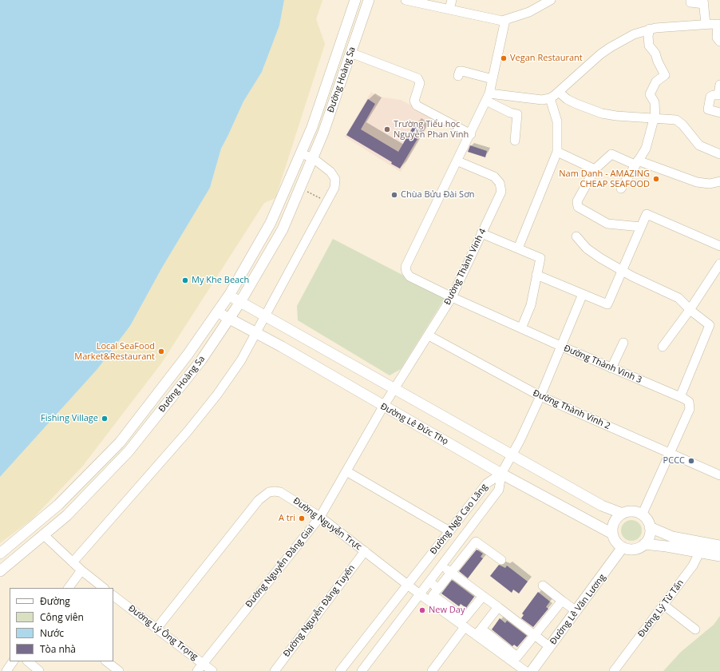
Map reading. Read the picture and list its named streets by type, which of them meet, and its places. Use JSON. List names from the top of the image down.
{
  "streets": {
    "main road": ["Đường Hoàng Sa", "Đường Lê Đức Thọ", "Đường Lê Văn Lương"],
    "street": [
      "Đường Thành Vinh 4",
      "Đường Thành Vinh 3",
      "Đường Thành Vinh 2",
      "Đường Ngô Cao Lãng",
      "Đường Nguyễn Trực",
      "Đường Nguyễn Đăng Giai",
      "Đường Lý Từ Tấn",
      "Đường Nguyễn Đăng Tuyến",
      "Đường Lý Ông Trọng"
    ]
  },
  "crossings": [
    ["Đường Hoàng Sa", "Đường Lê Đức Thọ"],
    ["Đường Thành Vinh 4", "Đường Thành Vinh 3"],
    ["Đường Thành Vinh 4", "Đường Thành Vinh 2"],
    ["Đường Thành Vinh 4", "Đường Lê Đức Thọ"],
    ["Đường Thành Vinh 4", "Đường Nguyễn Đăng Giai"],
    ["Đường Thành Vinh 3", "Đường Thành Vinh 2"],
    ["Đường Thành Vinh 3", "Đường Lê Đức Thọ"],
    ["Đường Thành Vinh 3", "Đường Lê Văn Lương"],
    ["Đường Lê Đức Thọ", "Đường Ngô Cao Lãng"],
    ["Đường Lê Đức Thọ", "Đường Nguyễn Đăng Giai"],
    ["Đường Lê Đức Thọ", "Đường Lê Văn Lương"],
    ["Đường Ngô Cao Lãng", "Đường Nguyễn Trực"],
    ["Đường Nguyễn Trực", "Đường Nguyễn Đăng Giai"],
    ["Đường Nguyễn Trực", "Đường Nguyễn Đăng Tuyến"],
    ["Đường Nguyễn Trực", "Đường Lý Ông Trọng"],
    ["Đường Nguyễn Đăng Giai", "Đường Lý Ông Trọng"]
  ],
  "places": [
    "Vegan Restaurant",
    "Trường Tiểu học Nguyễn Phan Vinh",
    "Nam Danh - AMAZING CHEAP SEAFOOD",
    "Chùa Bửu Đài Sơn",
    "My Khe Beach",
    "Local SeaFood Market&Restaurant",
    "Fishing Village",
    "PCCC",
    "A tri",
    "New Day"
  ],
  "legend": [
    "Đường",
    "Công viên",
    "Nước",
    "Tòa nhà"
  ]
}
